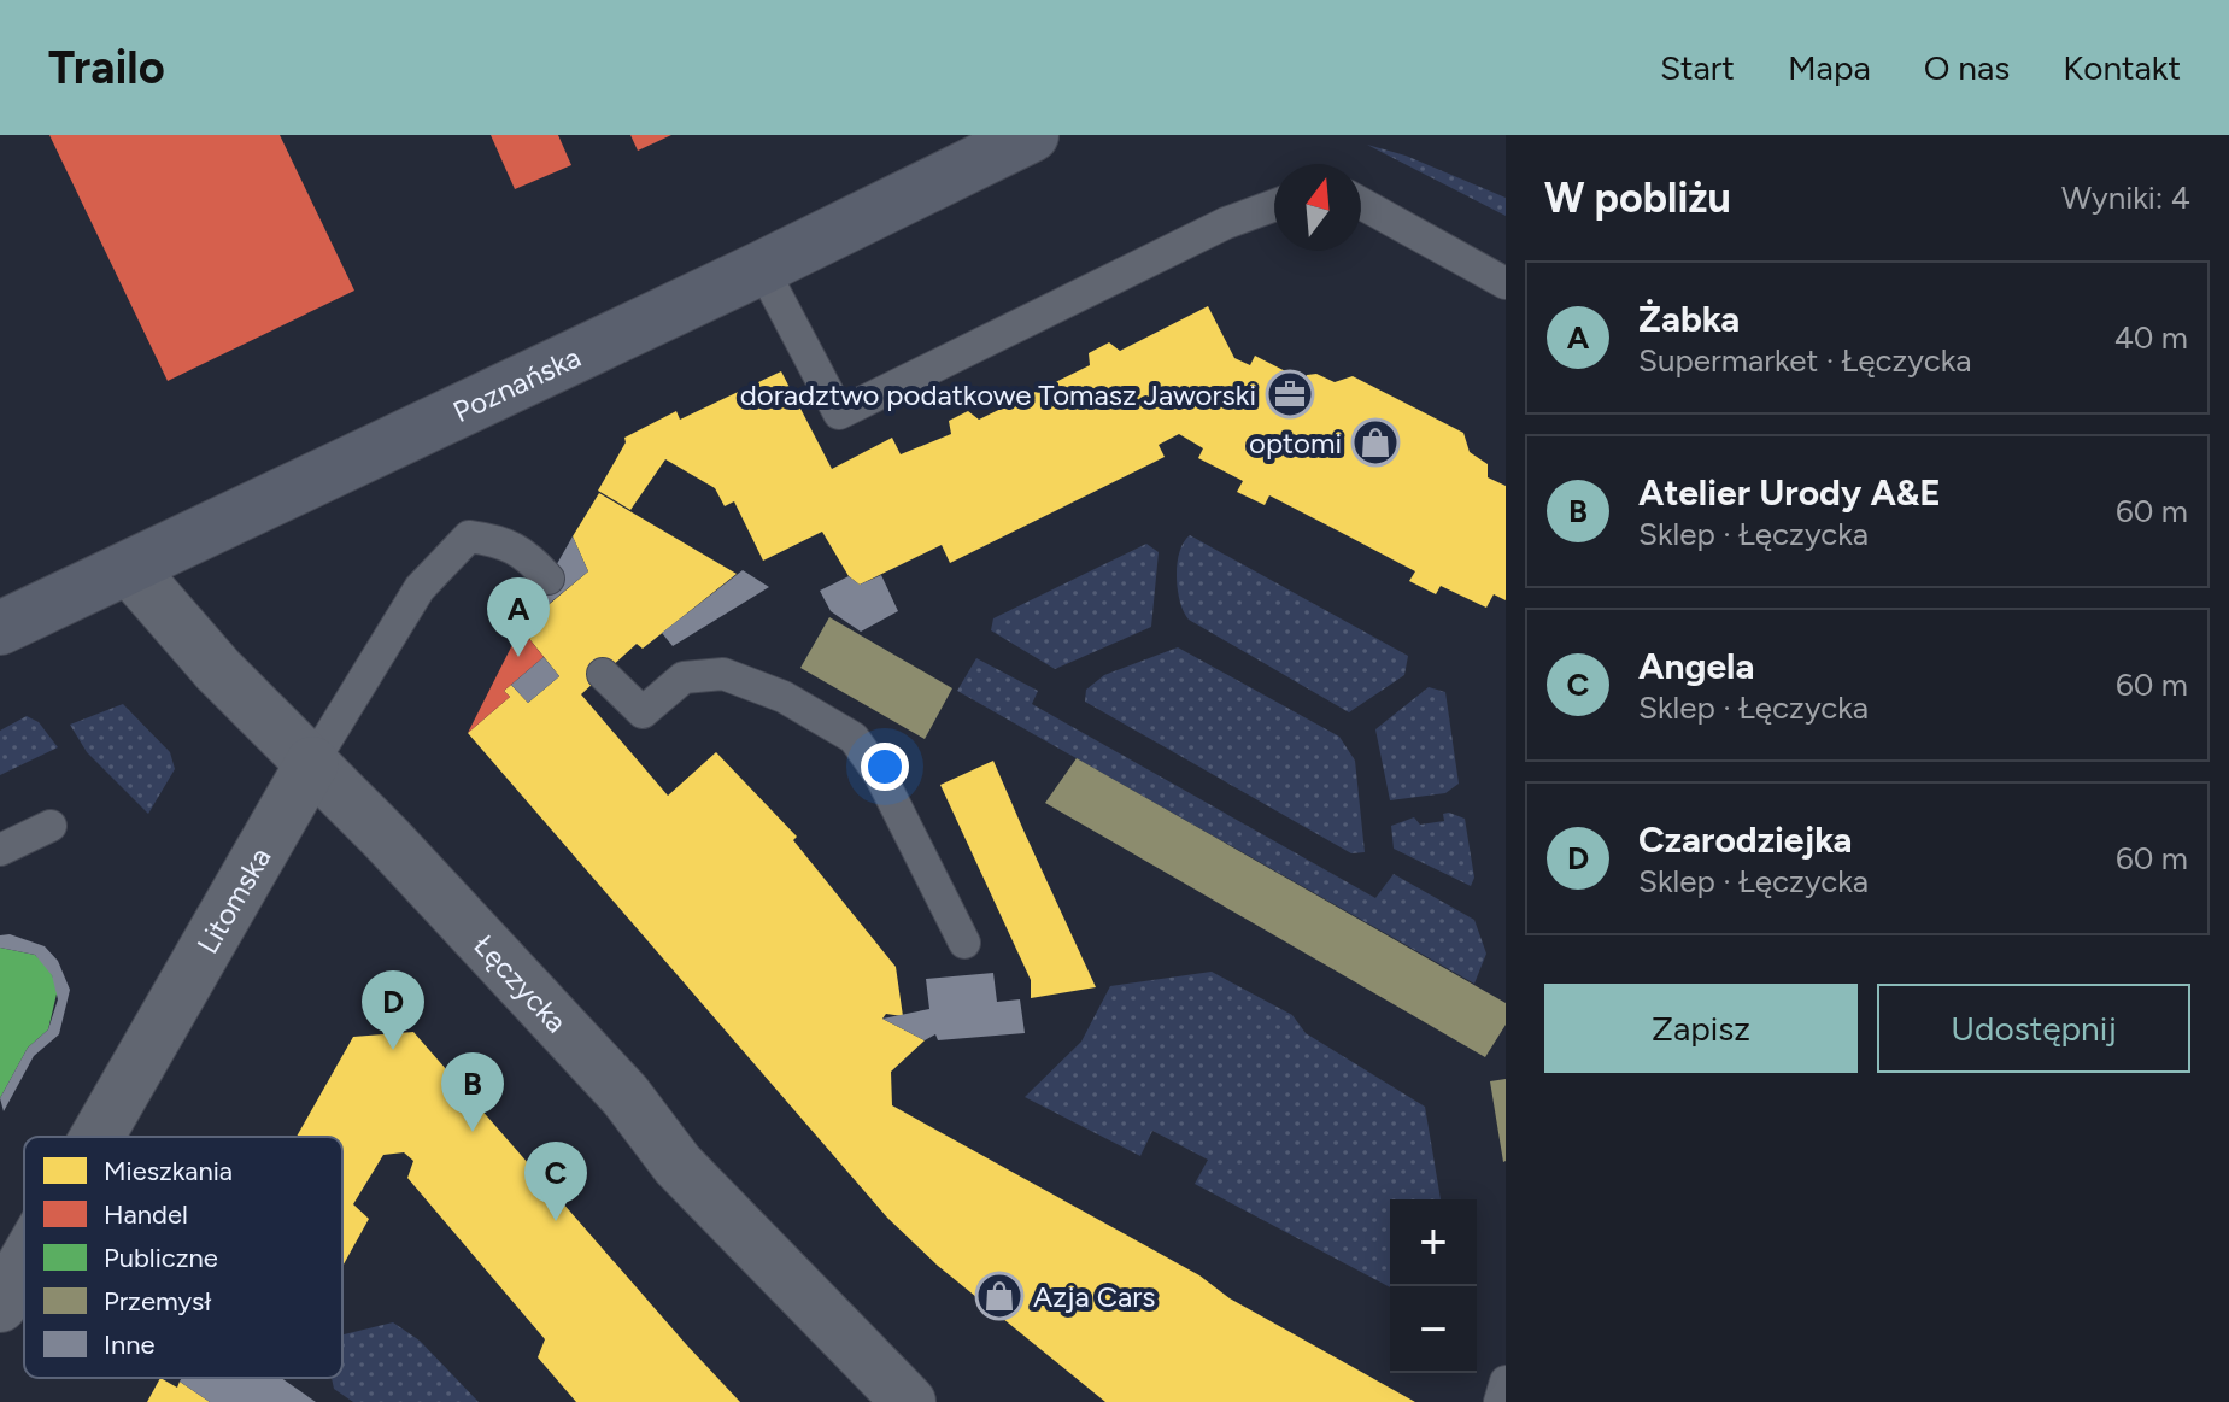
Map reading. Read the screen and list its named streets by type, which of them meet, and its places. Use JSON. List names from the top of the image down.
{
  "streets": {
    "street": ["Poznańska", "Litomska", "Łęczycka"]
  },
  "crossings": [
    ["Poznańska", "Łęczycka"],
    ["Litomska", "Łęczycka"]
  ],
  "places": {
    "office": ["doradztwo podatkowe Tomasz Jaworski"],
    "shop": ["optomi", "Azja Cars"]
  },
  "legend": [
    "Mieszkania",
    "Handel",
    "Publiczne",
    "Przemysł",
    "Inne"
  ],
  "north": "top",
  "page": {
    "header": "Trailo",
    "nav": [
      "Start",
      "Mapa",
      "O nas",
      "Kontakt"
    ],
    "heading": ["W pobliżu", "Wyniki: 4"],
    "list": [
      {
        "mark": "A",
        "name": "Żabka",
        "note": "Supermarket · Łęczycka",
        "value": "40 m"
      },
      {
        "mark": "B",
        "name": "Atelier Urody A&E",
        "note": "Sklep · Łęczycka",
        "value": "60 m"
      },
      {
        "mark": "C",
        "name": "Angela",
        "note": "Sklep · Łęczycka",
        "value": "60 m"
      },
      {
        "mark": "D",
        "name": "Czarodziejka",
        "note": "Sklep · Łęczycka",
        "value": "60 m"
      }
    ],
    "pins": [
      "A",
      "D",
      "B",
      "C"
    ],
    "buttons": ["Zapisz", "Udostępnij"],
    "map_buttons": ["+", "−"]
  }
}
